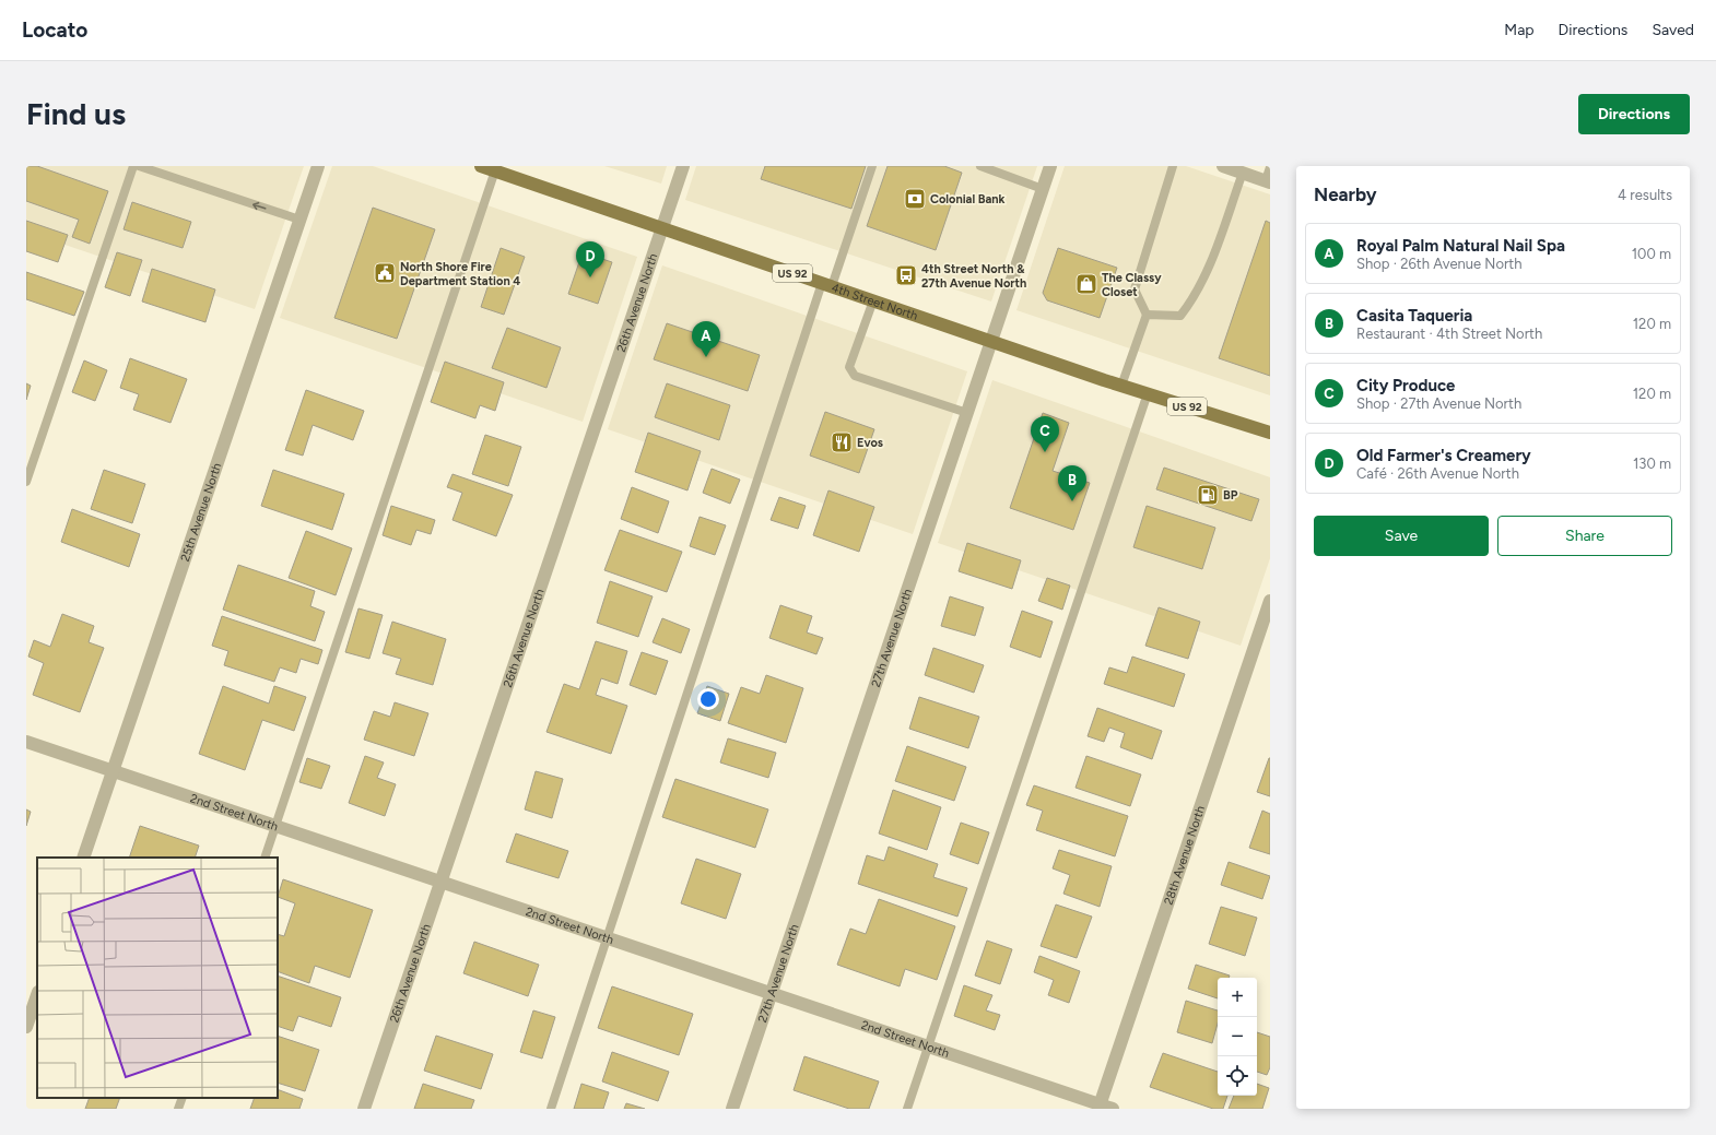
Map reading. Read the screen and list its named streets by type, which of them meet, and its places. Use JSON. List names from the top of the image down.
{
  "streets": {
    "main road": ["US 92", "4th Street North"],
    "street": [
      "26th Avenue North",
      "25th Avenue North",
      "27th Avenue North",
      "2nd Street North",
      "28th Avenue North"
    ]
  },
  "crossings": [
    ["4th Street North", "26th Avenue North"],
    ["4th Street North", "27th Avenue North"],
    ["26th Avenue North", "2nd Street North"],
    ["25th Avenue North", "2nd Street North"],
    ["27th Avenue North", "2nd Street North"],
    ["2nd Street North", "28th Avenue North"]
  ],
  "places": {
    "bank": ["Colonial Bank"],
    "public building": ["North Shore Fire Department Station 4"],
    "bus stop": ["4th Street North & 27th Avenue North"],
    "shop": ["The Classy Closet"],
    "restaurant": ["Evos"],
    "fuel station": ["BP"]
  },
  "page": {
    "header": "Locato",
    "nav": ["Map", "Directions", "Saved"],
    "buttons": [
      "Directions",
      ["Save", "Share"]
    ],
    "title": "Find us",
    "heading": ["Nearby", "4 results"],
    "list": [
      {
        "mark": "A",
        "name": "Royal Palm Natural Nail Spa",
        "note": "Shop · 26th Avenue North",
        "value": "100 m"
      },
      {
        "mark": "B",
        "name": "Casita Taqueria",
        "note": "Restaurant · 4th Street North",
        "value": "120 m"
      },
      {
        "mark": "C",
        "name": "City Produce",
        "note": "Shop · 27th Avenue North",
        "value": "120 m"
      },
      {
        "mark": "D",
        "name": "Old Farmer's Creamery",
        "note": "Café · 26th Avenue North",
        "value": "130 m"
      }
    ],
    "pins": [
      "D",
      "A",
      "C",
      "B"
    ],
    "map_buttons": ["+", "−"]
  }
}
